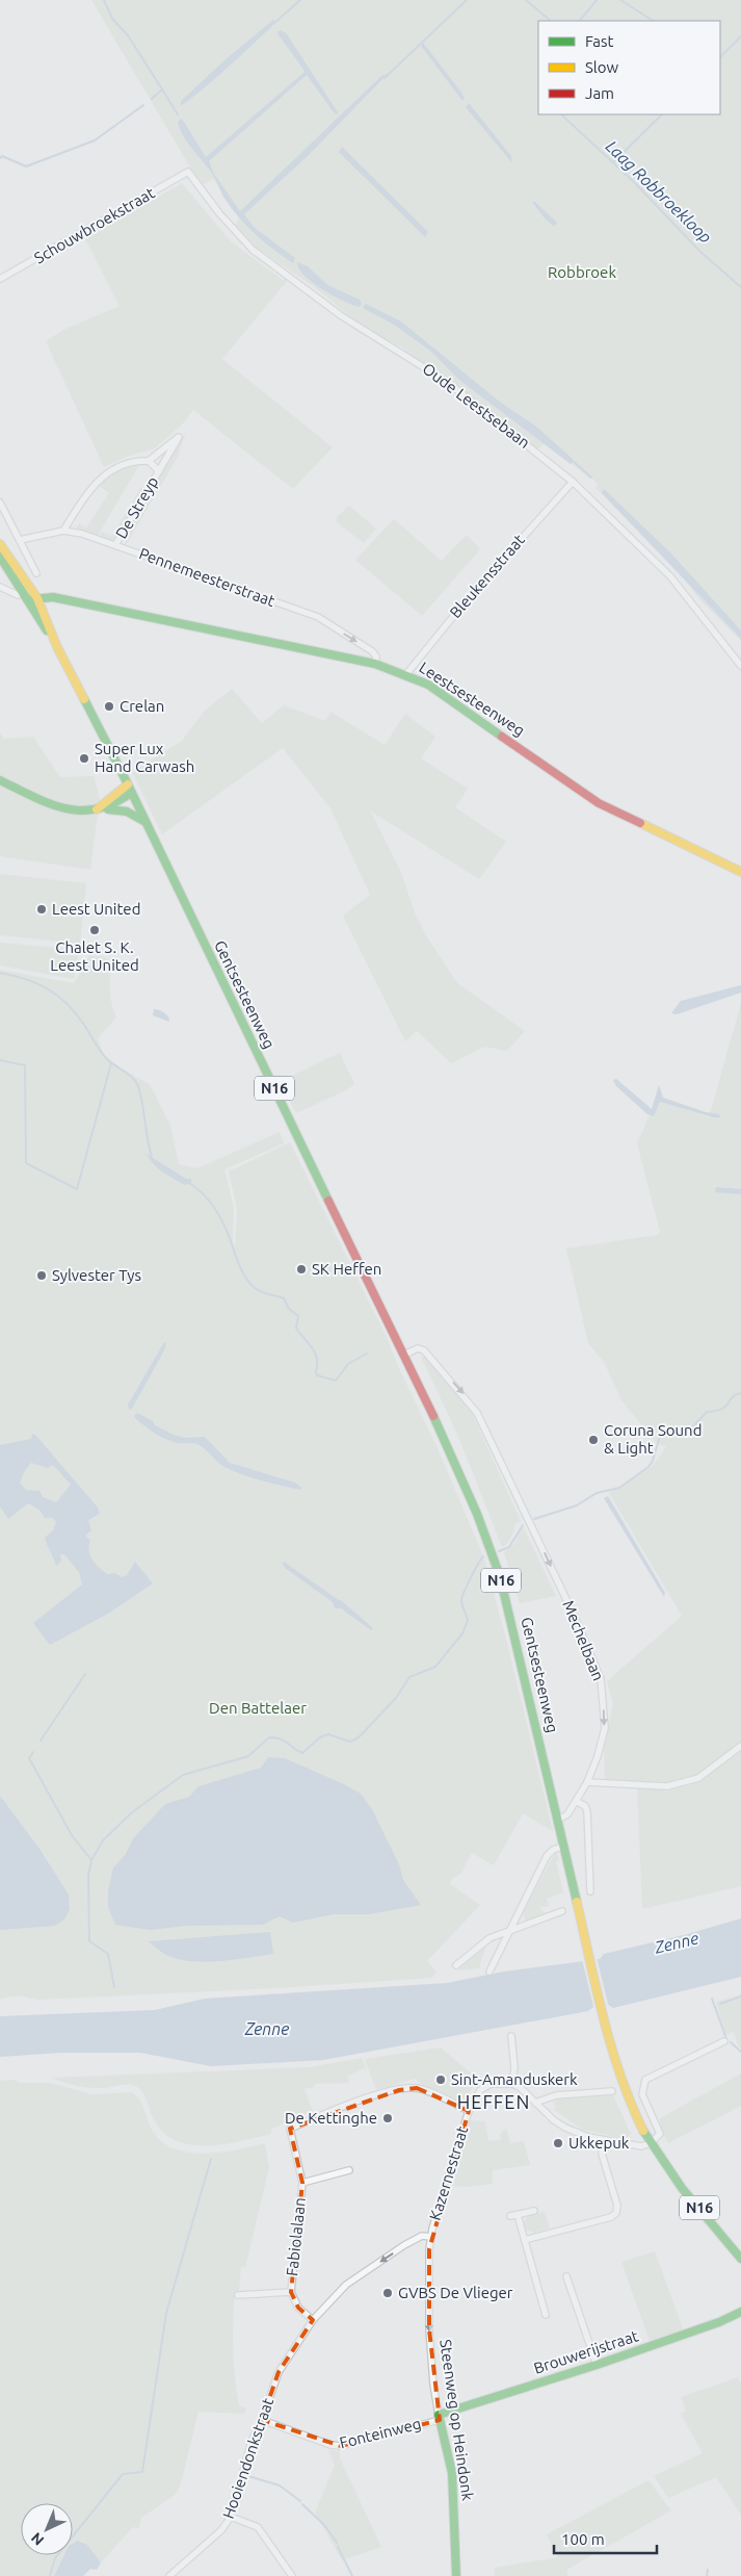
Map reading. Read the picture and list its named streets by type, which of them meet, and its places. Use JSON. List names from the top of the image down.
{
  "streets": {
    "main road": [
      "Leestsesteenweg",
      "Gentsesteenweg",
      "N16",
      "Brouwerijstraat",
      "Steenweg op Heindonk"
    ],
    "street": [
      "Schouwbroekstraat",
      "Oude Leestsebaan",
      "De Streyp",
      "Bleukensstraat",
      "Pennemeesterstraat",
      "Mechelbaan",
      "Kazernestraat",
      "Fabiolalaan",
      "Fonteinweg",
      "Hooiendonkstraat"
    ]
  },
  "crossings": [
    ["Schouwbroekstraat", "Oude Leestsebaan"],
    ["Oude Leestsebaan", "Bleukensstraat"],
    ["De Streyp", "Pennemeesterstraat"],
    ["Bleukensstraat", "Leestsesteenweg"],
    ["Pennemeesterstraat", "Leestsesteenweg"],
    ["Leestsesteenweg", "Gentsesteenweg"],
    ["Gentsesteenweg", "N16"],
    ["Gentsesteenweg", "Mechelbaan"],
    ["Kazernestraat", "Fabiolalaan"],
    ["Kazernestraat", "Steenweg op Heindonk"],
    ["Kazernestraat", "Hooiendonkstraat"],
    ["Fabiolalaan", "Hooiendonkstraat"],
    ["Brouwerijstraat", "Steenweg op Heindonk"],
    ["Brouwerijstraat", "Fonteinweg"],
    ["Steenweg op Heindonk", "Fonteinweg"],
    ["Steenweg op Heindonk", "Hooiendonkstraat"],
    ["Fonteinweg", "Hooiendonkstraat"]
  ],
  "one_way": ["Pennemeesterstraat", "Mechelbaan", "Steenweg op Heindonk"],
  "districts": ["HEFFEN"],
  "water": ["Laag Robbroekloop", "Zenne"],
  "parks": ["Robbroek", "Den Battelaer"],
  "places": [
    "Crelan",
    "Super Lux Hand Carwash",
    "Leest United",
    "Chalet S. K. Leest United",
    "SK Heffen",
    "Sylvester Tys",
    "Coruna Sound & Light",
    "Sint-Amanduskerk",
    "De Kettinghe",
    "Ukkepuk",
    "GVBS De Vlieger"
  ],
  "legend": ["Fast", "Slow", "Jam"],
  "scale_bar": "100 m",
  "north": "bottom left"
}
